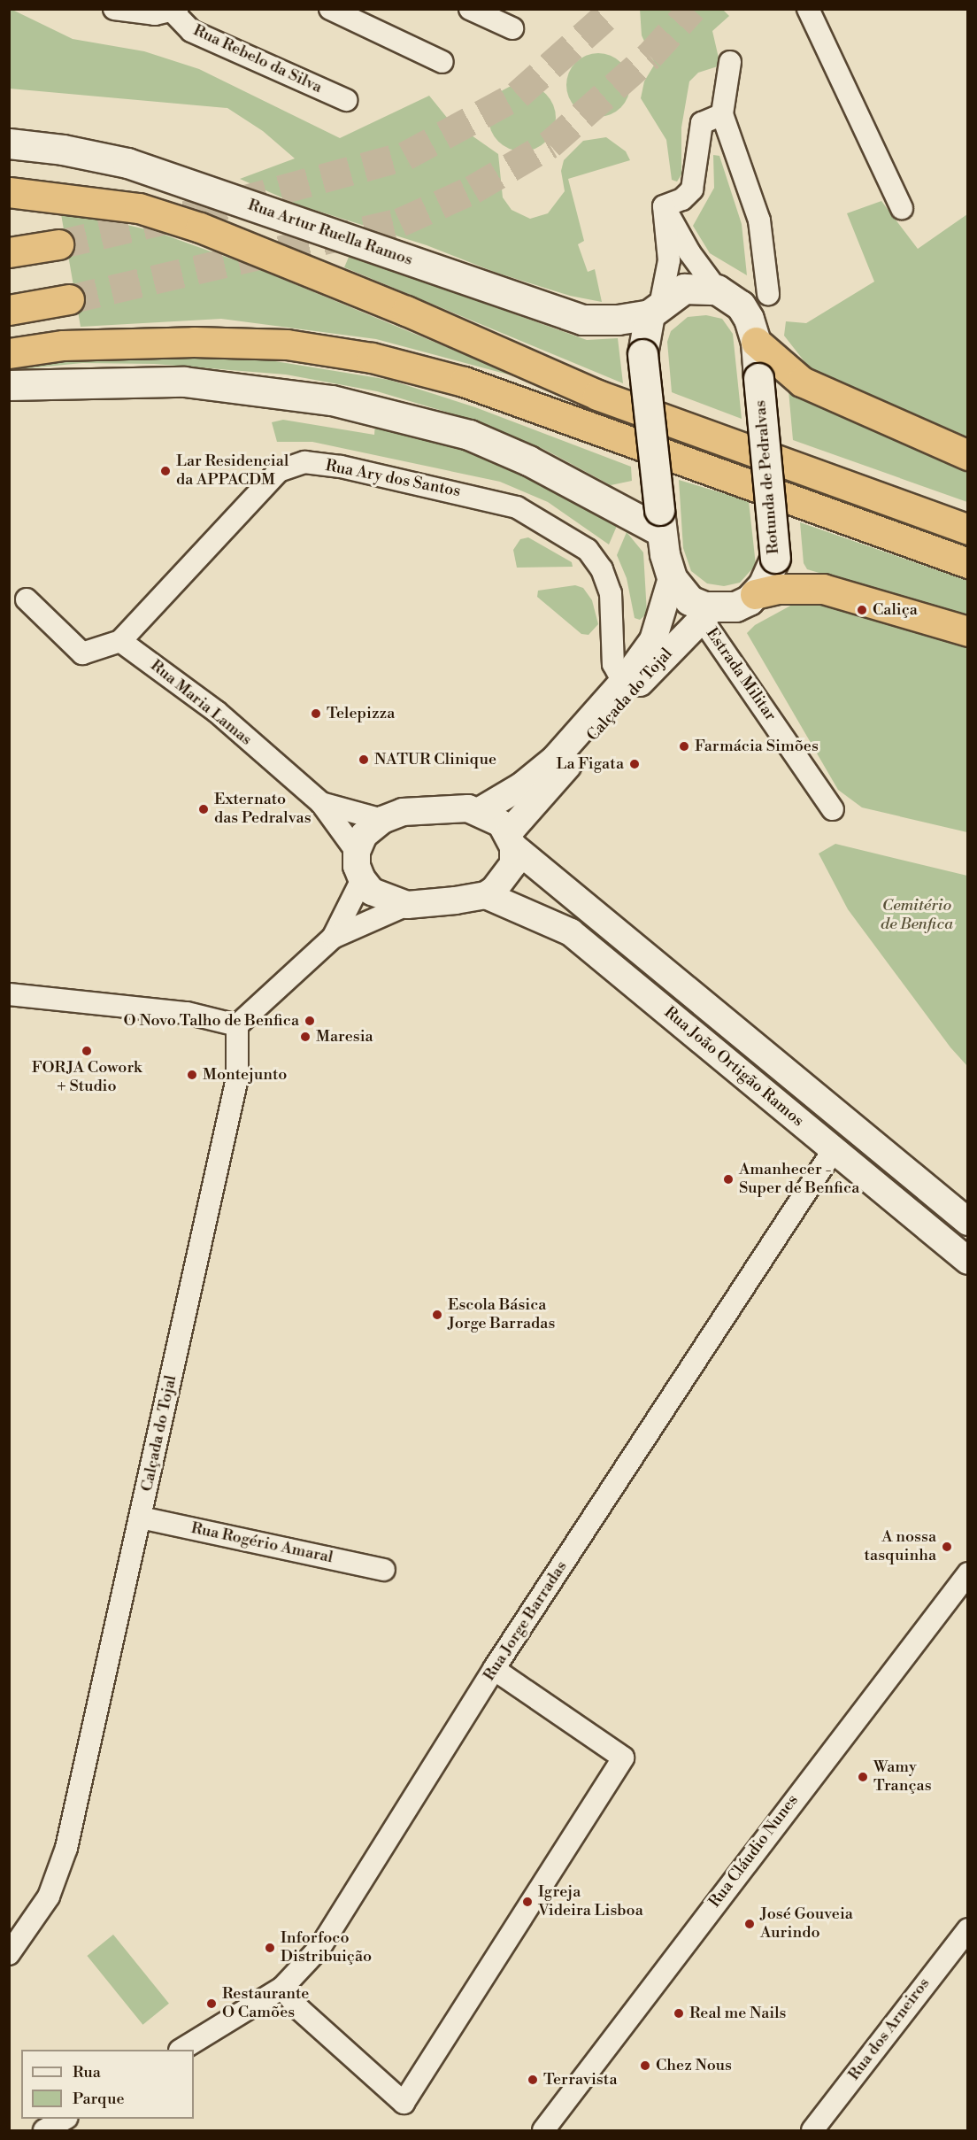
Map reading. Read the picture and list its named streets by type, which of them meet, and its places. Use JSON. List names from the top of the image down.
{
  "streets": {
    "main road": ["Rua Artur Ruella Ramos", "Rotunda de Pedralvas"],
    "street": [
      "Rua Rebelo da Silva",
      "Rua Ary dos Santos",
      "Estrada Militar",
      "Calçada do Tojal",
      "Rua Maria Lamas",
      "Rua João Ortigão Ramos",
      "Rua Rogério Amaral",
      "Rua Jorge Barradas",
      "Rua Cláudio Nunes",
      "Rua dos Arneiros"
    ]
  },
  "crossings": [
    ["Rua Ary dos Santos", "Calçada do Tojal"],
    ["Rua Ary dos Santos", "Rua Maria Lamas"],
    ["Estrada Militar", "Calçada do Tojal"],
    ["Calçada do Tojal", "Rua Maria Lamas"],
    ["Calçada do Tojal", "Rua João Ortigão Ramos"],
    ["Calçada do Tojal", "Rua Rogério Amaral"],
    ["Rua Maria Lamas", "Rua João Ortigão Ramos"],
    ["Rua João Ortigão Ramos", "Rua Jorge Barradas"]
  ],
  "parks": ["Cemitério de Benfica"],
  "places": [
    "Lar Residencial da APPACDM",
    "Caliça",
    "Telepizza",
    "Farmácia Simões",
    "NATUR Clinique",
    "La Figata",
    "Externato das Pedralvas",
    "O Novo Talho de Benfica",
    "Maresia",
    "FORJA Cowork + Studio",
    "Montejunto",
    "Amanhecer - Super de Benfica",
    "Escola Básica Jorge Barradas",
    "A nossa tasquinha",
    "Wamy Tranças",
    "Igreja Videira Lisboa",
    "José Gouveia Aurindo",
    "Inforfoco Distribuição",
    "Restaurante O Camões",
    "Real me Nails",
    "Chez Nous",
    "Terravista"
  ],
  "legend": ["Rua", "Parque"]
}
